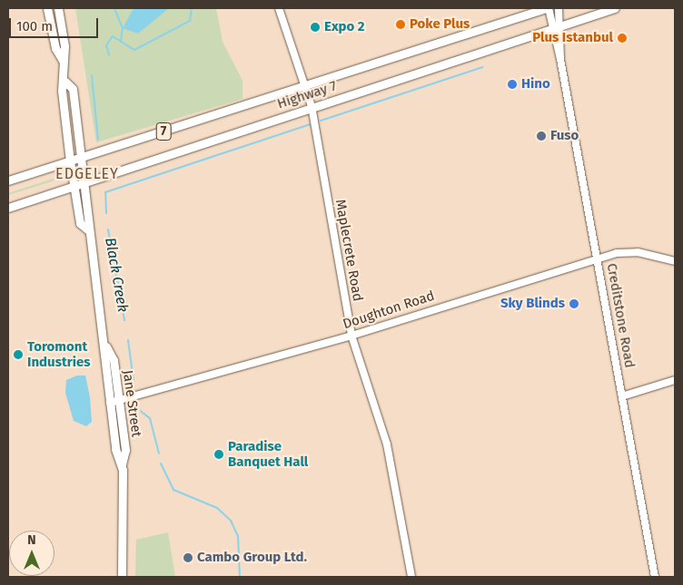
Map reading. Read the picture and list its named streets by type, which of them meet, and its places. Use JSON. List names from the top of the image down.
{
  "streets": {
    "main road": ["Highway 7", "7", "Jane Street"],
    "street": ["Maplecrete Road", "Doughton Road", "Creditstone Road"]
  },
  "crossings": [
    ["Highway 7", "Maplecrete Road"],
    ["Highway 7", "Creditstone Road"],
    ["Highway 7", "Jane Street"],
    ["Maplecrete Road", "Doughton Road"],
    ["Doughton Road", "Creditstone Road"],
    ["Doughton Road", "Jane Street"]
  ],
  "districts": ["EDGELEY"],
  "water": ["Black Creek"],
  "places": [
    "Poke Plus",
    "Expo 2",
    "Plus Istanbul",
    "Hino",
    "Fuso",
    "Sky Blinds",
    "Toromont Industries",
    "Paradise Banquet Hall",
    "Cambo Group Ltd."
  ],
  "scale_bar": "100 m",
  "north": "top"
}
